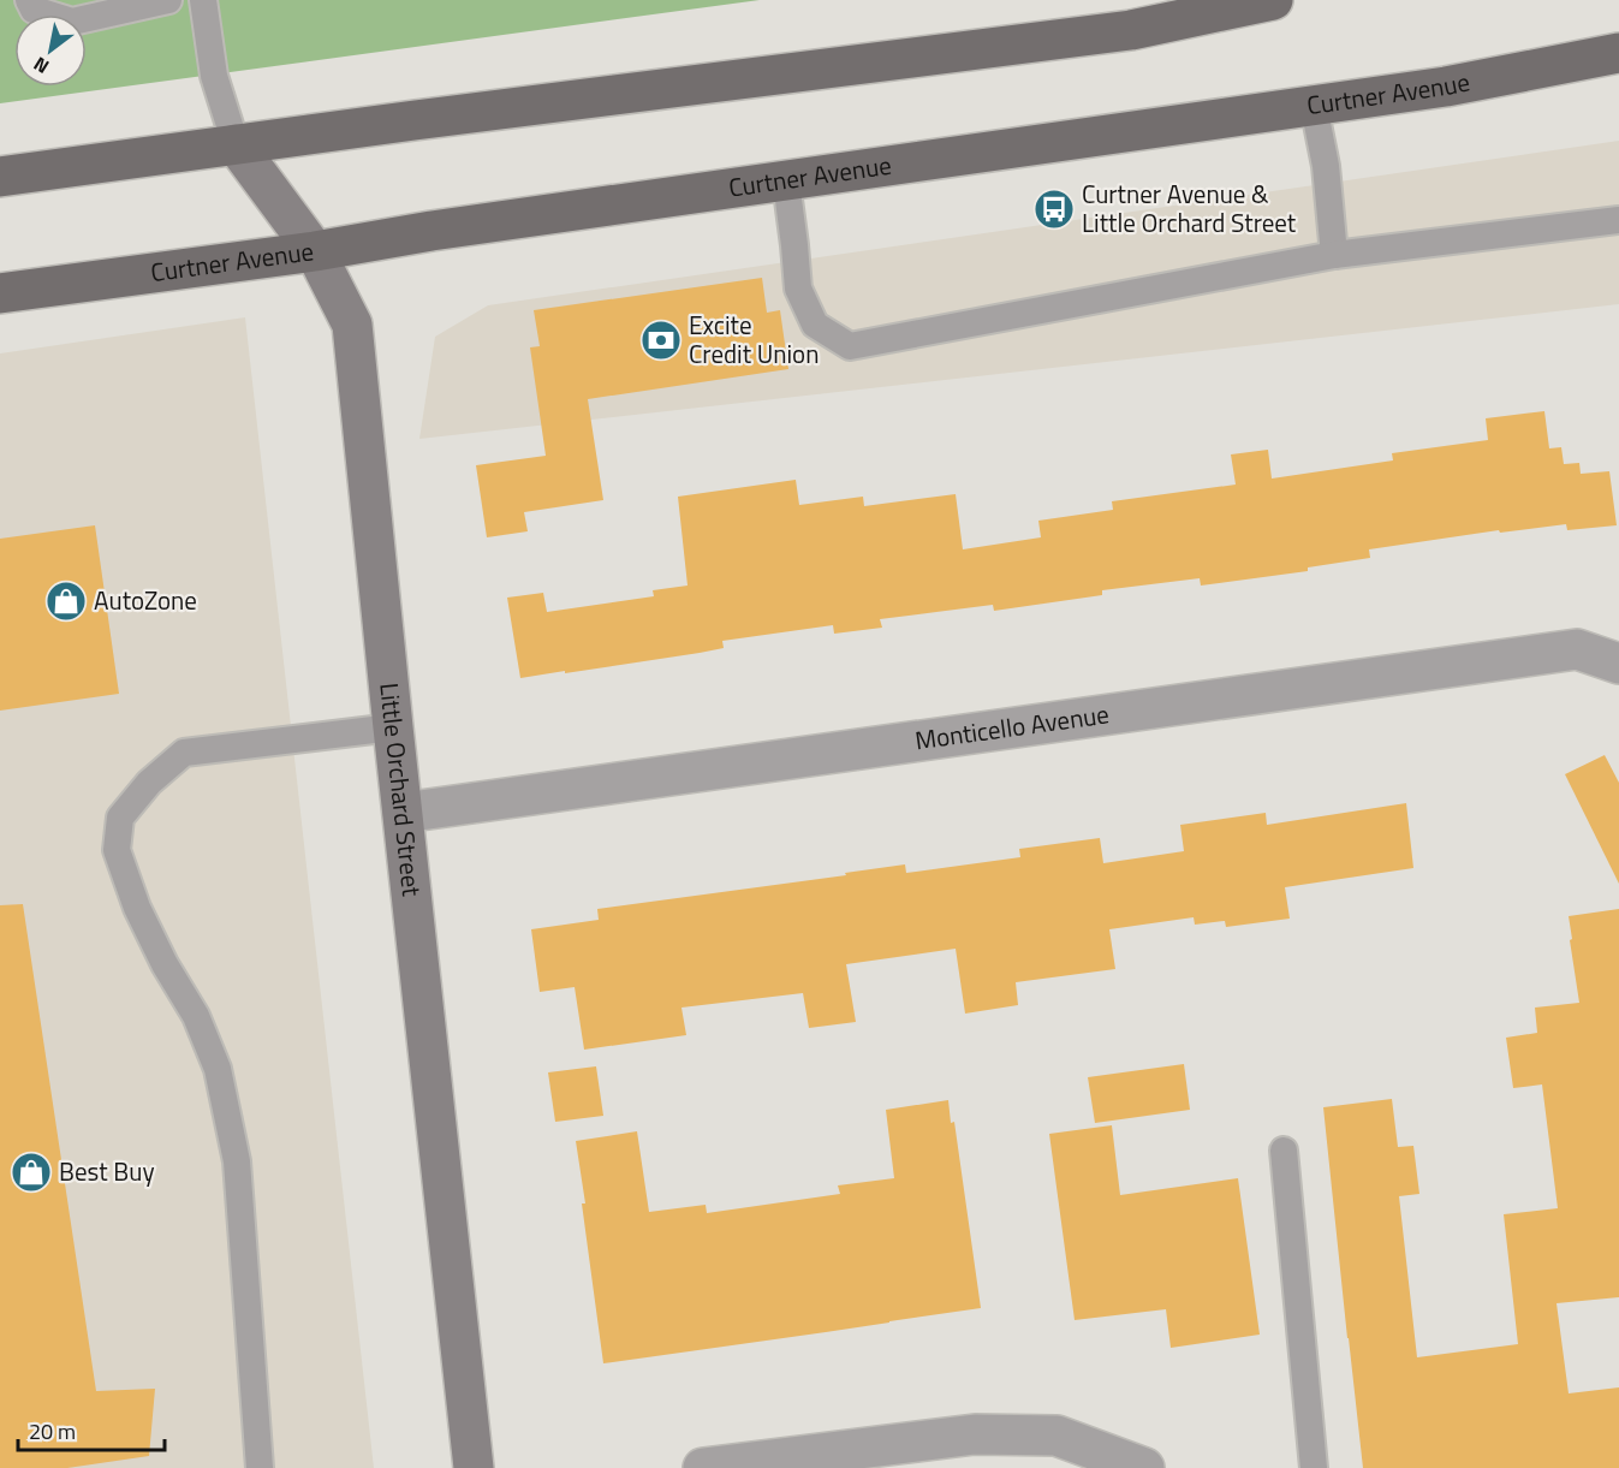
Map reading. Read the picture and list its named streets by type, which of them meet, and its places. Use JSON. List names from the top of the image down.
{
  "streets": {
    "main road": ["Curtner Avenue"],
    "street": ["Monticello Avenue", "Little Orchard Street"]
  },
  "crossings": [
    ["Curtner Avenue", "Little Orchard Street"],
    ["Monticello Avenue", "Little Orchard Street"]
  ],
  "places": {
    "bus stop": ["Curtner Avenue & Little Orchard Street"],
    "bank": ["Excite Credit Union"],
    "shop": ["AutoZone", "Best Buy"]
  },
  "scale_bar": "20 m",
  "north": "bottom left"
}
